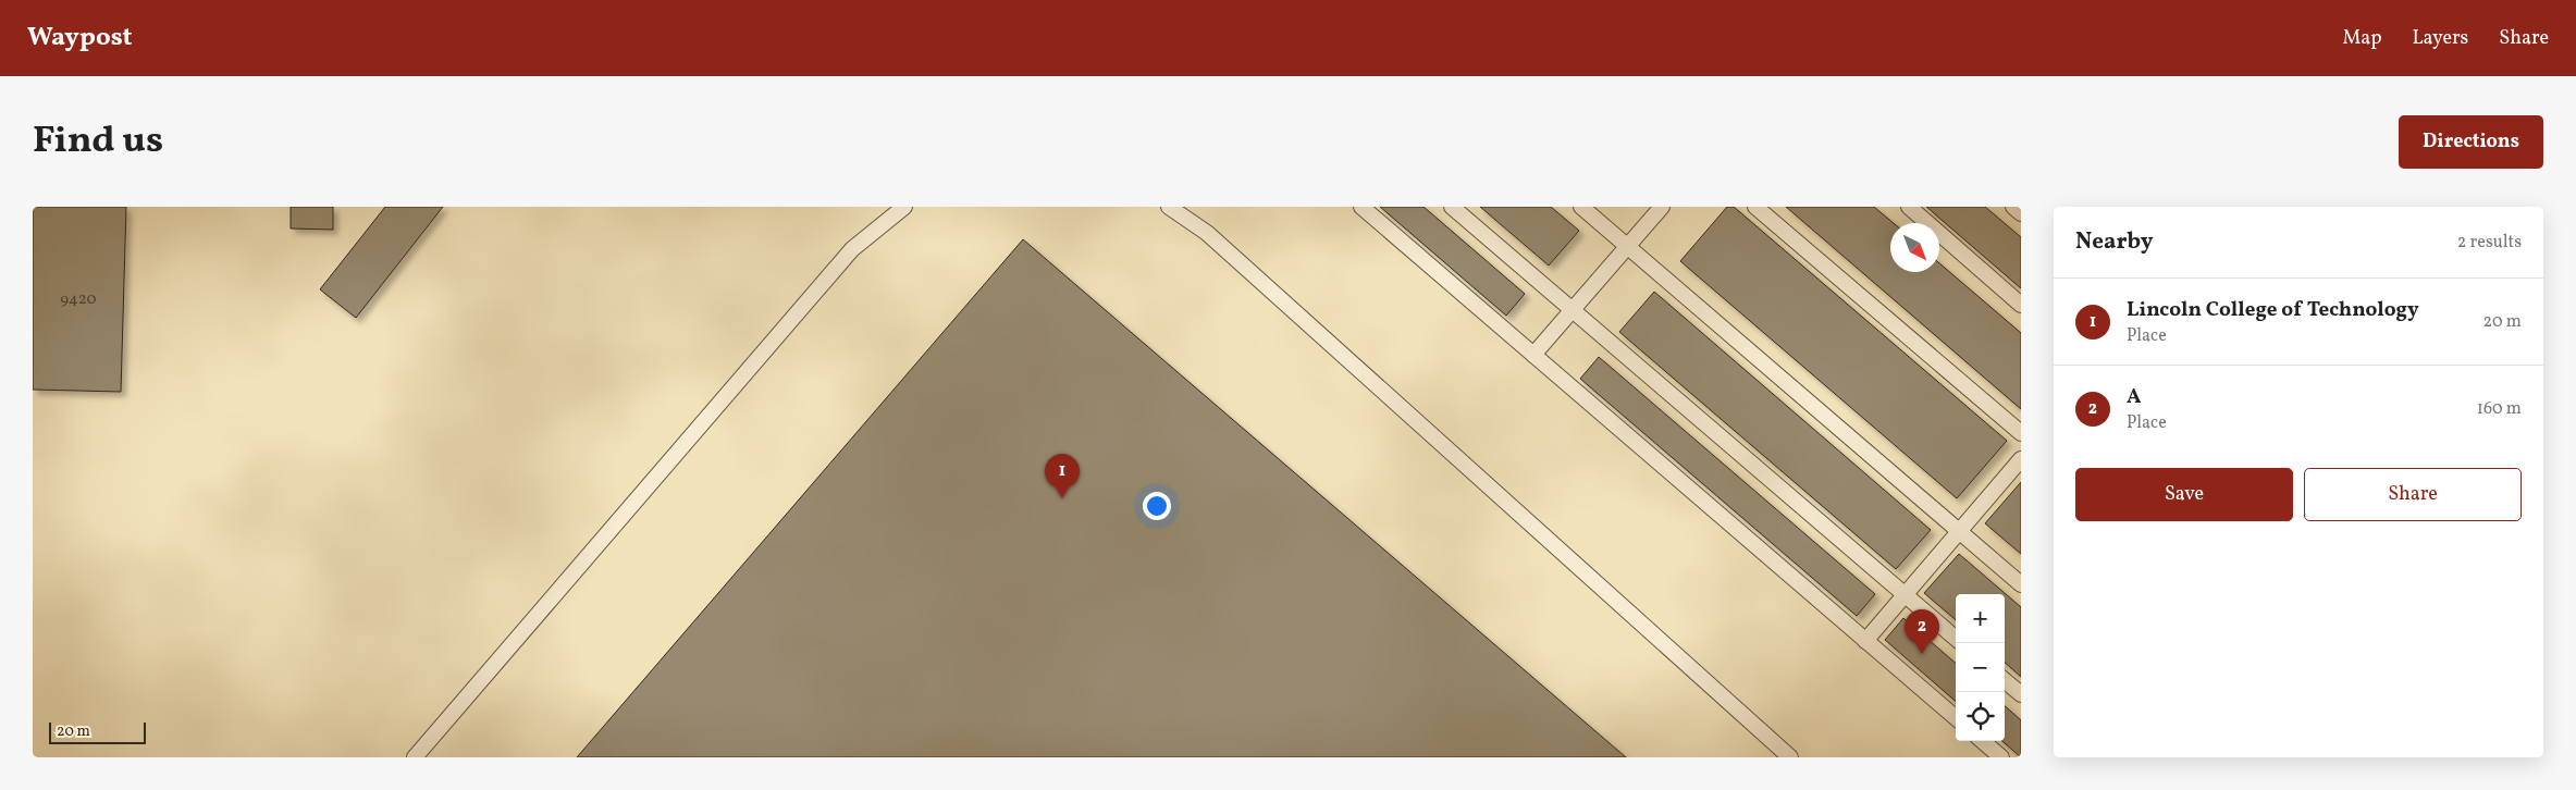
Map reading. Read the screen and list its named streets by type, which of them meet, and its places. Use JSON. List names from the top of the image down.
{
  "house_numbers": ["9420"],
  "scale_bar": "20 m",
  "north": "bottom right",
  "page": {
    "header": "Waypost",
    "nav": ["Map", "Layers", "Share"],
    "title": "Find us",
    "buttons": [
      "Directions",
      ["Save", "Share"]
    ],
    "heading": ["Nearby", "2 results"],
    "list": [
      {
        "mark": "1",
        "name": "Lincoln College of Technology",
        "note": "Place",
        "value": "20 m"
      },
      {
        "mark": "2",
        "name": "A",
        "note": "Place",
        "value": "160 m"
      }
    ],
    "pins": ["1", "2"],
    "map_buttons": ["+", "−"],
    "scale": "20 m"
  }
}
